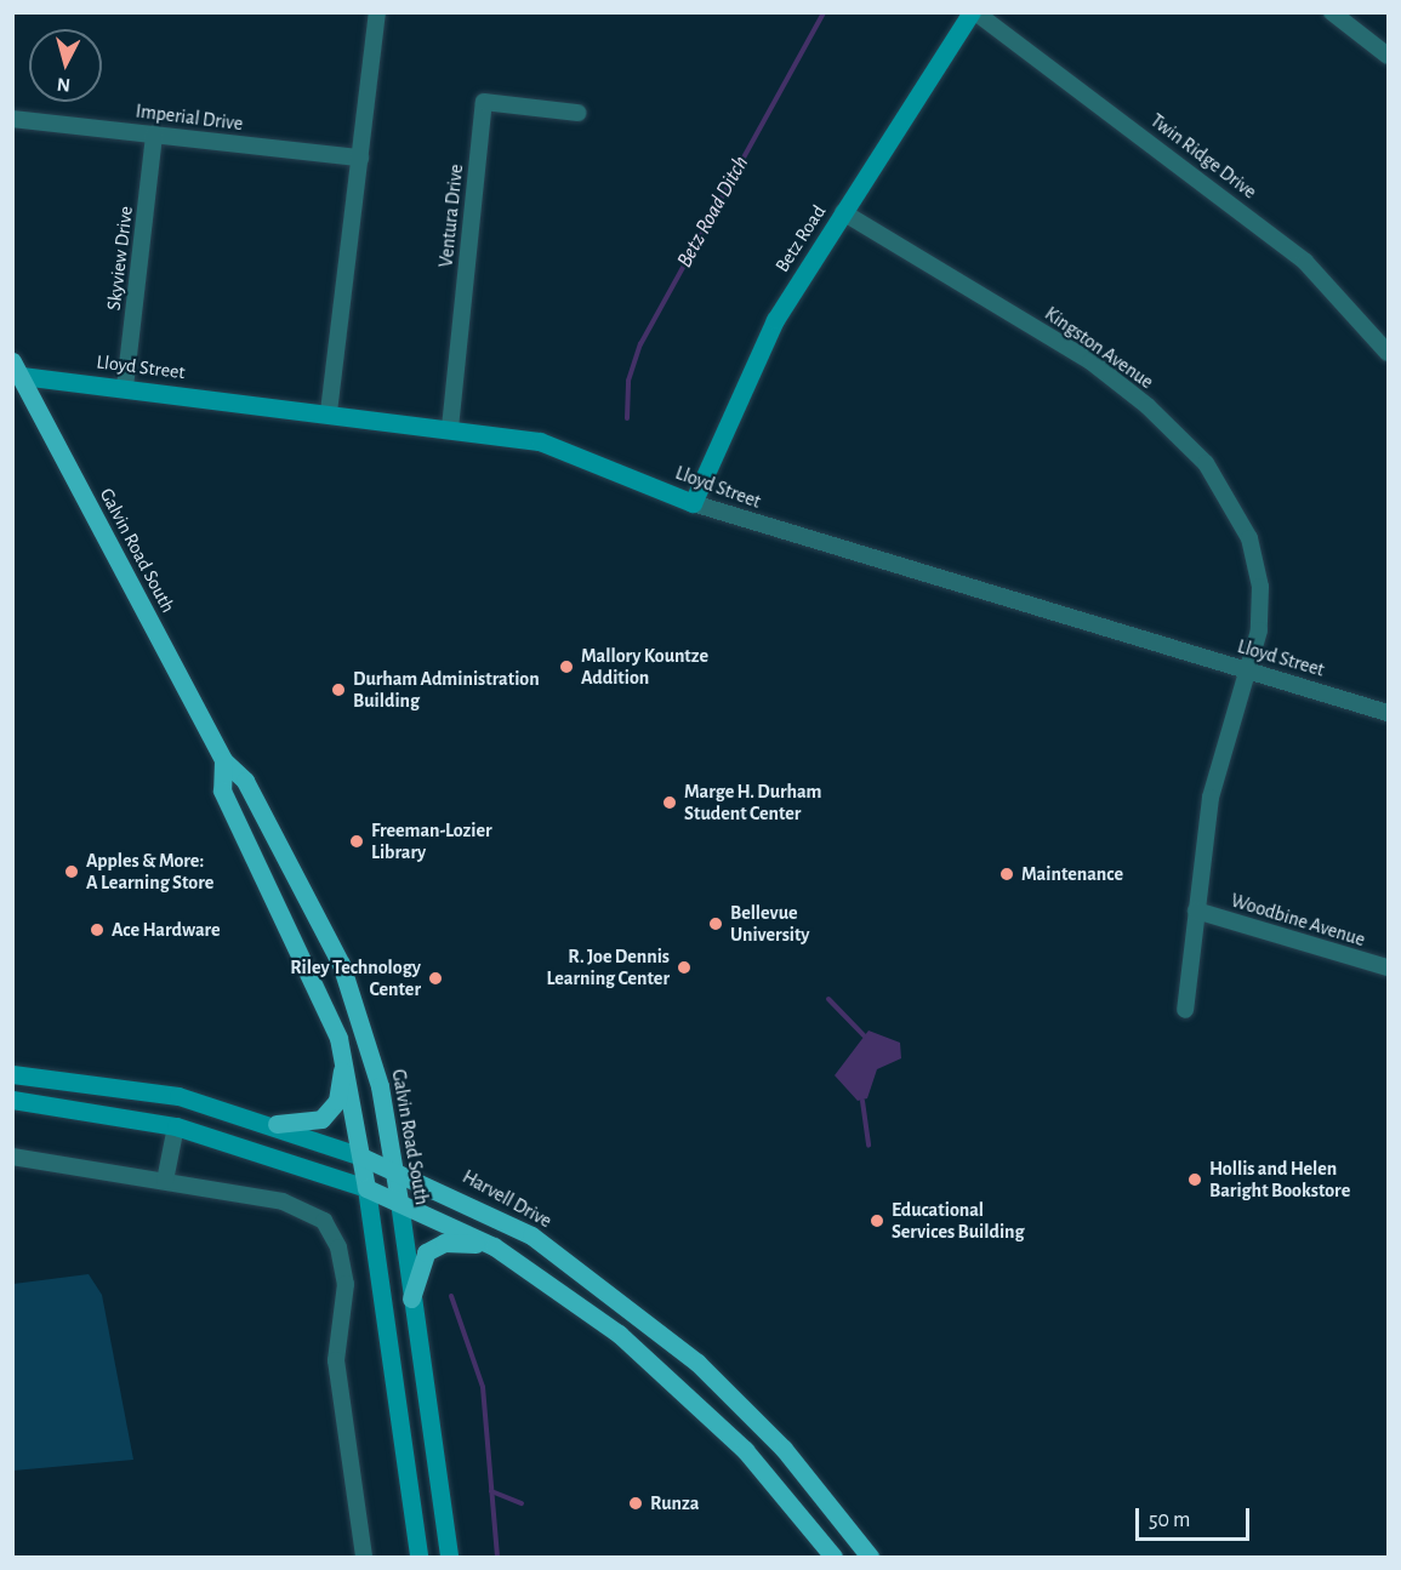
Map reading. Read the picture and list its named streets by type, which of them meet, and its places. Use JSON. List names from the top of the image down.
{
  "streets": {
    "main road": [
      "Betz Road",
      "Lloyd Street",
      "Galvin Road South",
      "Harvell Drive"
    ],
    "street": [
      "Imperial Drive",
      "Twin Ridge Drive",
      "Ventura Drive",
      "Skyview Drive",
      "Kingston Avenue",
      "Woodbine Avenue"
    ]
  },
  "crossings": [
    ["Imperial Drive", "Skyview Drive"],
    ["Twin Ridge Drive", "Betz Road"],
    ["Ventura Drive", "Lloyd Street"],
    ["Betz Road", "Kingston Avenue"],
    ["Betz Road", "Lloyd Street"],
    ["Skyview Drive", "Lloyd Street"],
    ["Kingston Avenue", "Lloyd Street"],
    ["Kingston Avenue", "Woodbine Avenue"],
    ["Lloyd Street", "Galvin Road South"],
    ["Galvin Road South", "Harvell Drive"]
  ],
  "water": ["Betz Road Ditch"],
  "places": [
    "Mallory Kountze Addition",
    "Durham Administration Building",
    "Marge H. Durham Student Center",
    "Freeman-Lozier Library",
    "Apples & More: A Learning Store",
    "Maintenance",
    "Bellevue University",
    "Ace Hardware",
    "R. Joe Dennis Learning Center",
    "Riley Technology Center",
    "Hollis and Helen Baright Bookstore",
    "Educational Services Building",
    "Runza"
  ],
  "scale_bar": "50 m",
  "north": "bottom"
}
